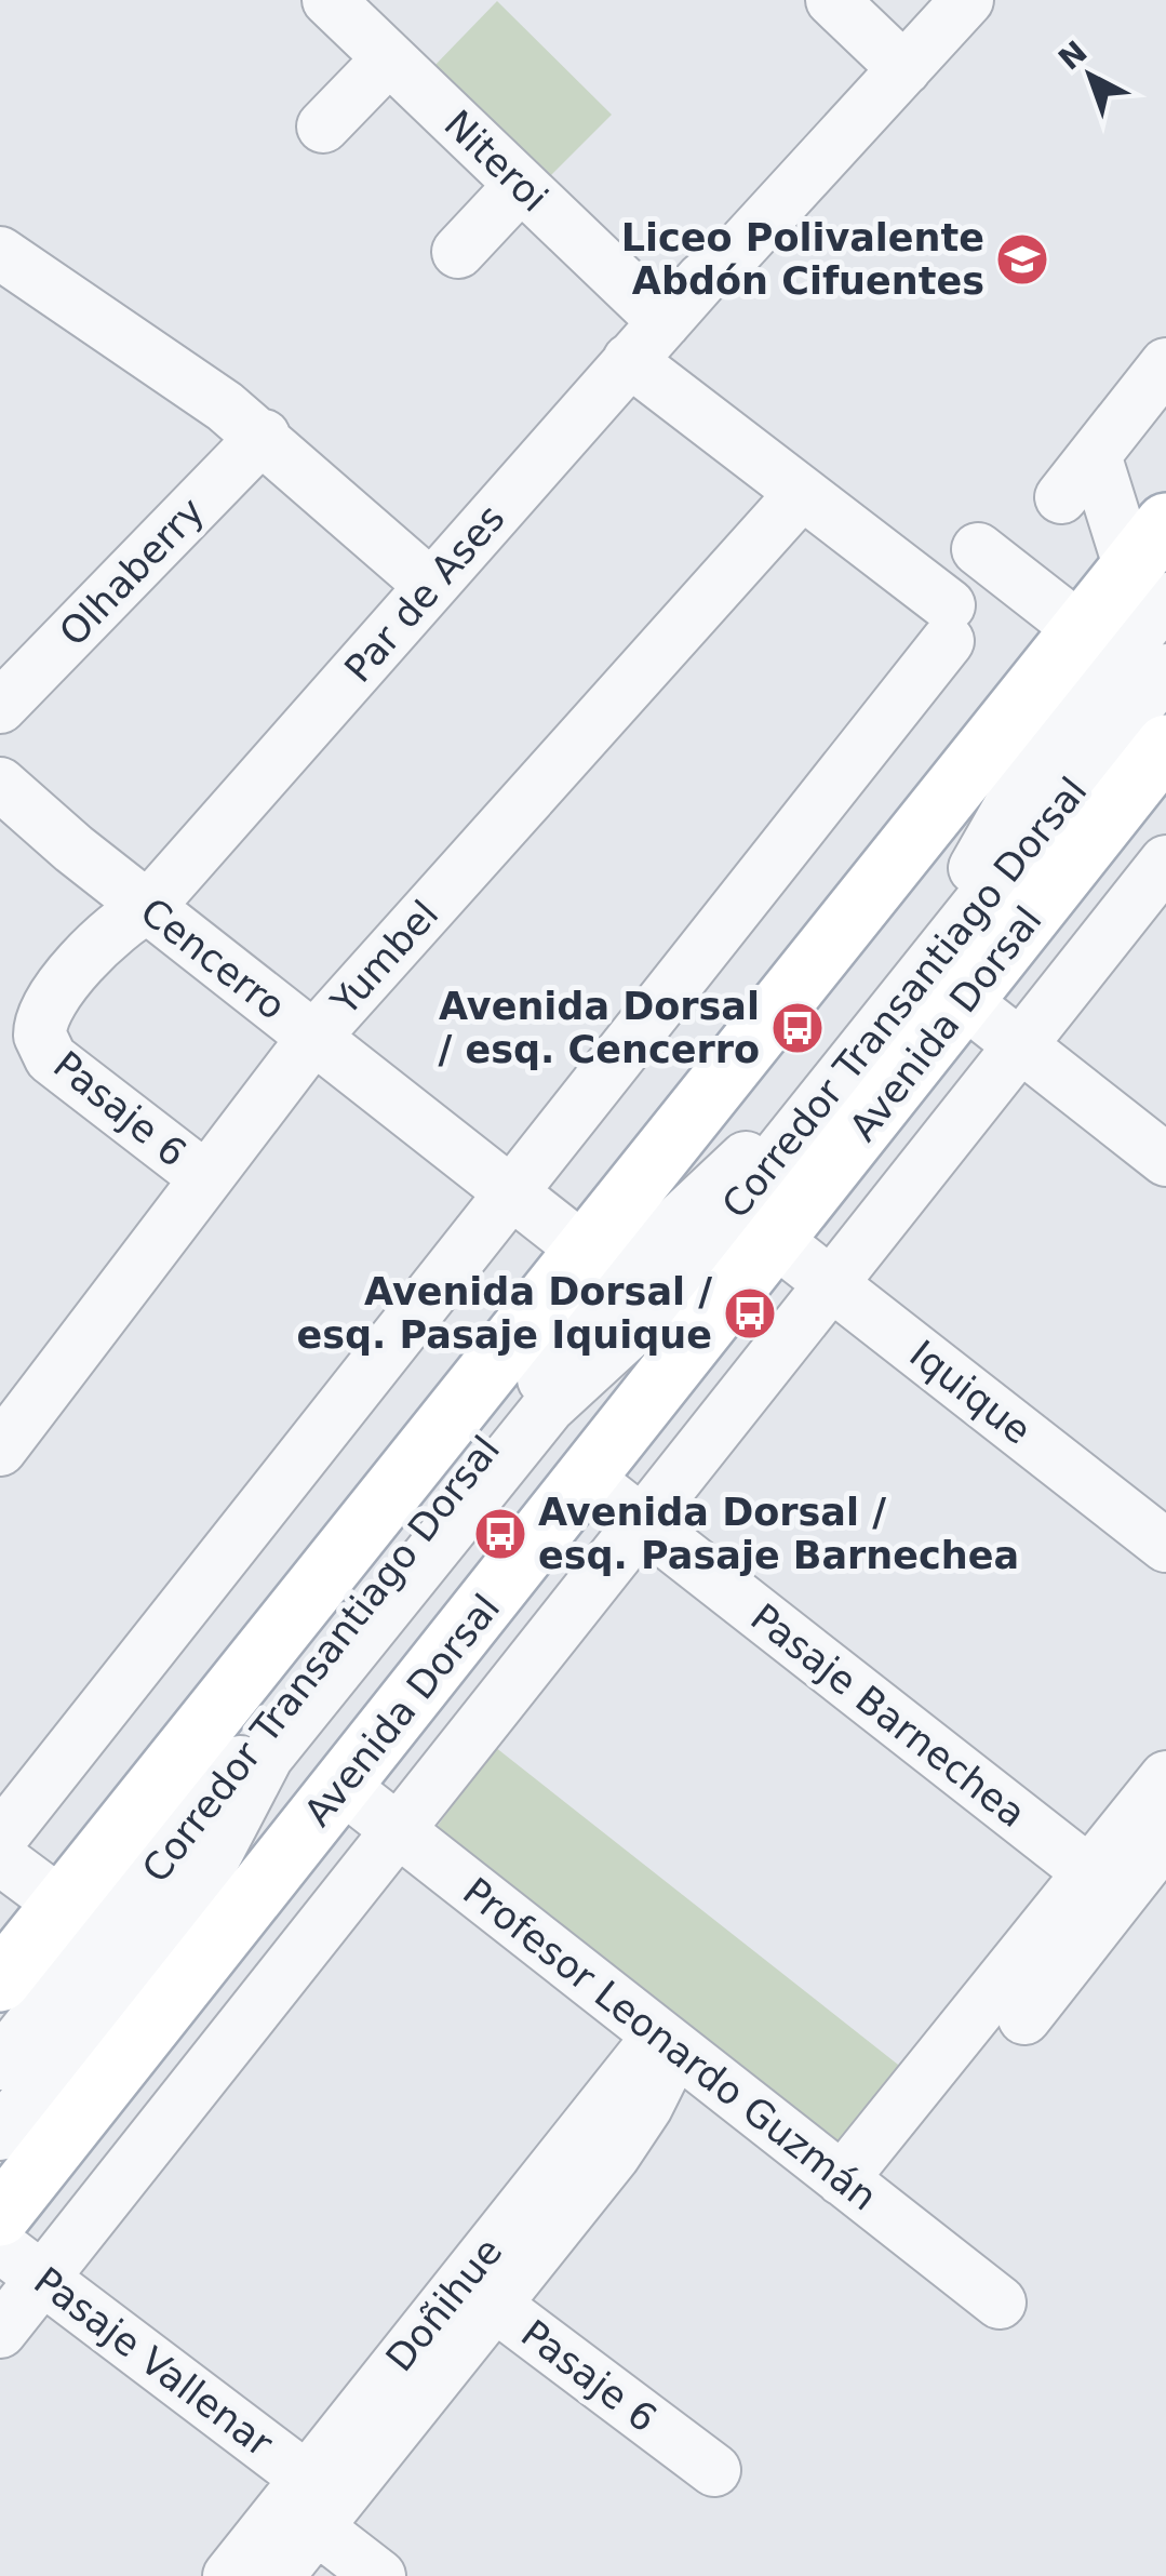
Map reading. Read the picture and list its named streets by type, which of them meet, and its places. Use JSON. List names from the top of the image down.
{
  "streets": {
    "main road": ["Avenida Dorsal"],
    "street": [
      "Niteroi",
      "Olhaberry",
      "Par de Ases",
      "Yumbel",
      "Cencerro",
      "Corredor Transantiago Dorsal",
      "Pasaje 6",
      "Iquique",
      "Pasaje Barnechea",
      "Profesor Leonardo Guzmán",
      "Doñihue",
      "Pasaje Vallenar"
    ]
  },
  "crossings": [
    ["Niteroi", "Par de Ases"],
    ["Par de Ases", "Cencerro"],
    ["Par de Ases", "Pasaje 6"],
    ["Yumbel", "Cencerro"],
    ["Yumbel", "Pasaje 6"],
    ["Cencerro", "Avenida Dorsal"],
    ["Corredor Transantiago Dorsal", "Avenida Dorsal"],
    ["Avenida Dorsal", "Iquique"],
    ["Avenida Dorsal", "Pasaje Barnechea"],
    ["Avenida Dorsal", "Profesor Leonardo Guzmán"],
    ["Avenida Dorsal", "Pasaje Vallenar"],
    ["Pasaje 6", "Doñihue"],
    ["Profesor Leonardo Guzmán", "Doñihue"],
    ["Doñihue", "Pasaje Vallenar"]
  ],
  "places": {
    "school or university": ["Liceo Polivalente Abdón Cifuentes"],
    "bus stop": ["Avenida Dorsal / esq. Cencerro", "Avenida Dorsal / esq. Pasaje Iquique", "Avenida Dorsal / esq. Pasaje Barnechea"]
  },
  "north": "top left"
}
